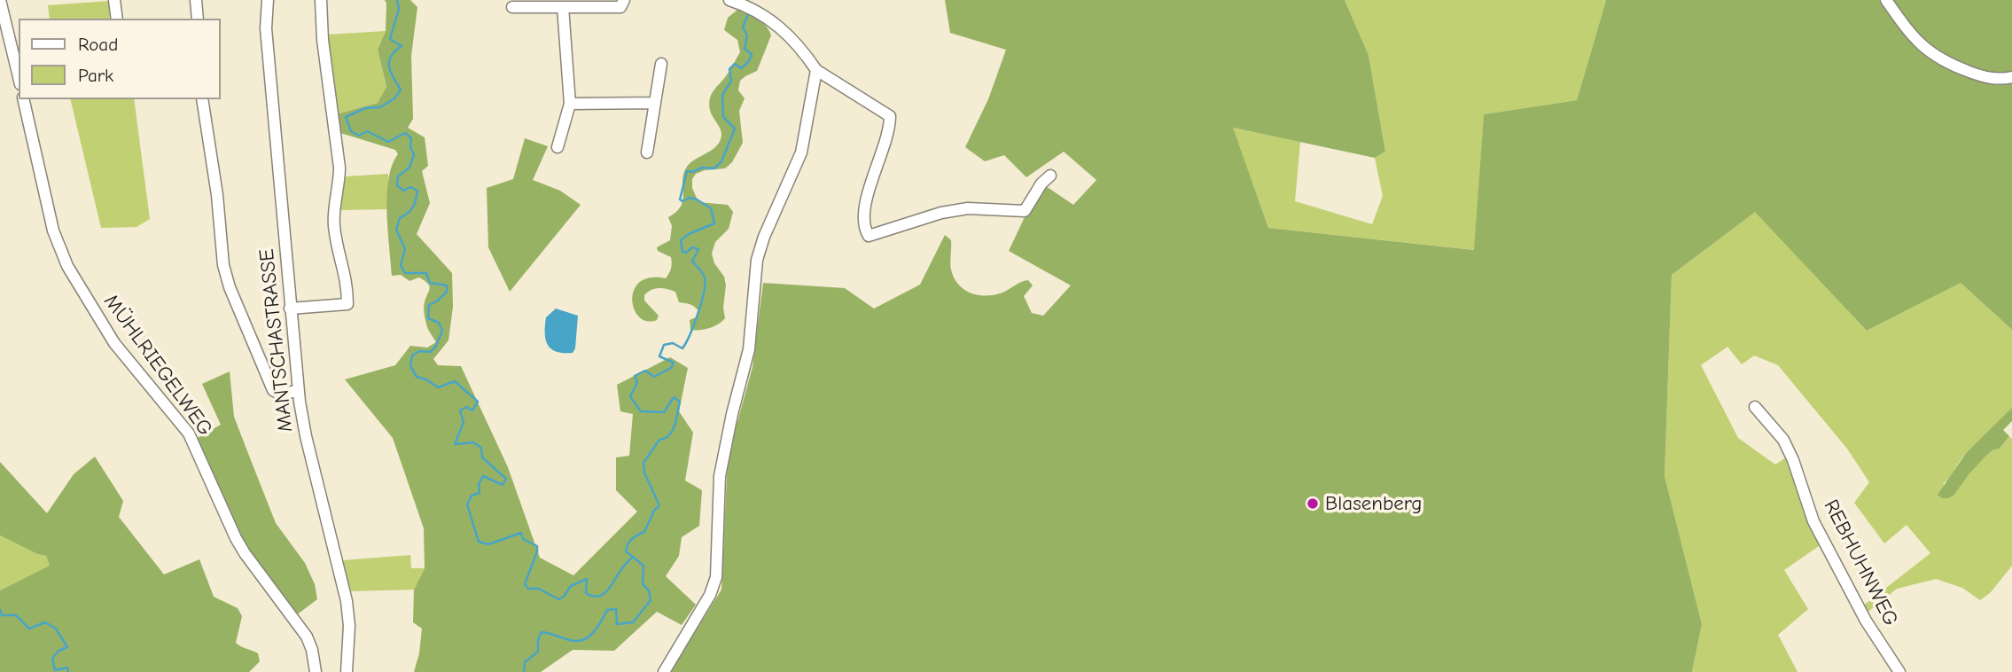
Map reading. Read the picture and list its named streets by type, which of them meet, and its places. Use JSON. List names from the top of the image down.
{
  "streets": {
    "street": ["MANTSCHASTRASSE", "MÜHLRIEGELWEG", "REBHUHNWEG"]
  },
  "places": ["Blasenberg"],
  "legend": ["Road", "Park"]
}
